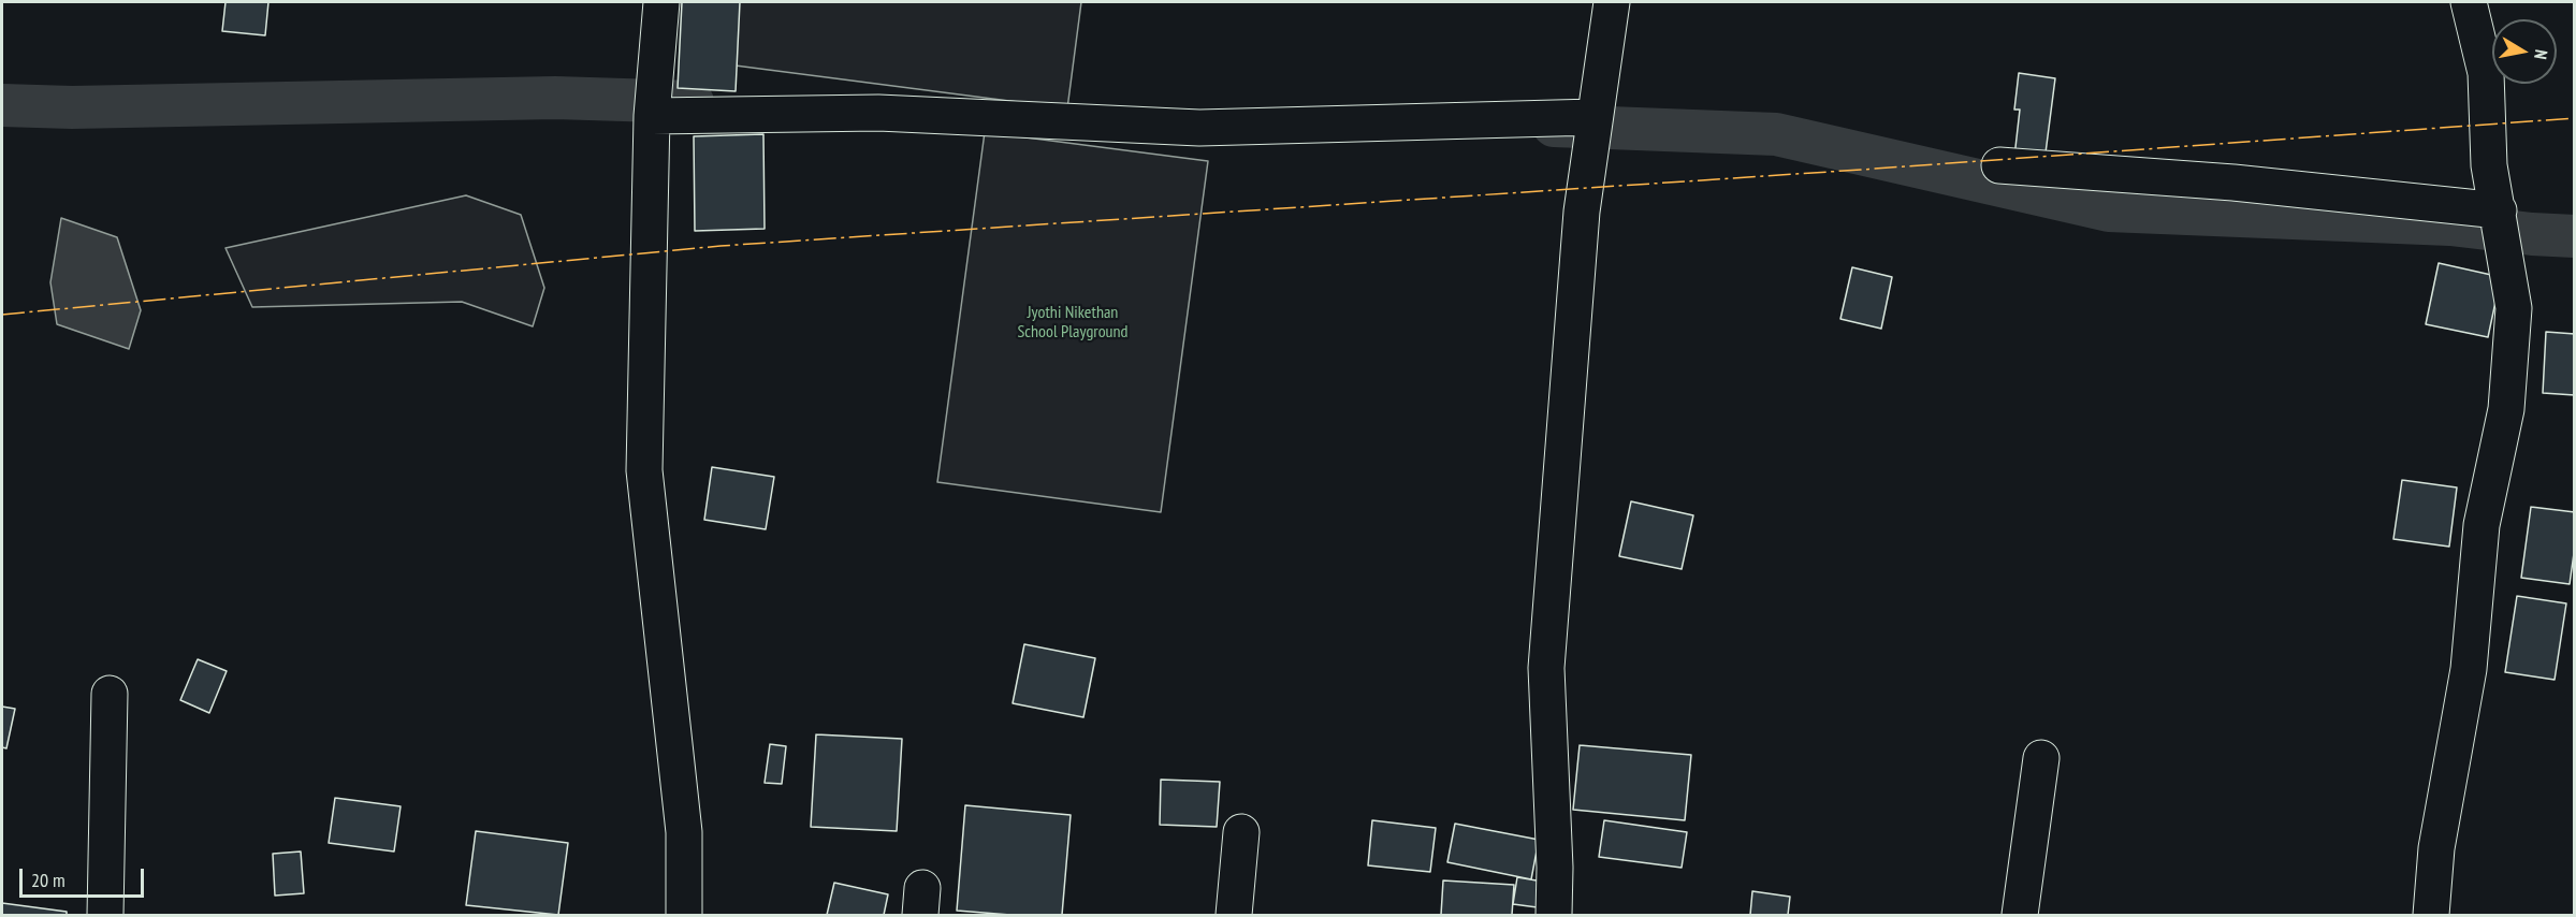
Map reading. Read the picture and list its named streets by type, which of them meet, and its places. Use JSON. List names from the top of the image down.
{
  "parks": ["Jyothi Nikethan School Playground"],
  "scale_bar": "20 m",
  "north": "right"
}
